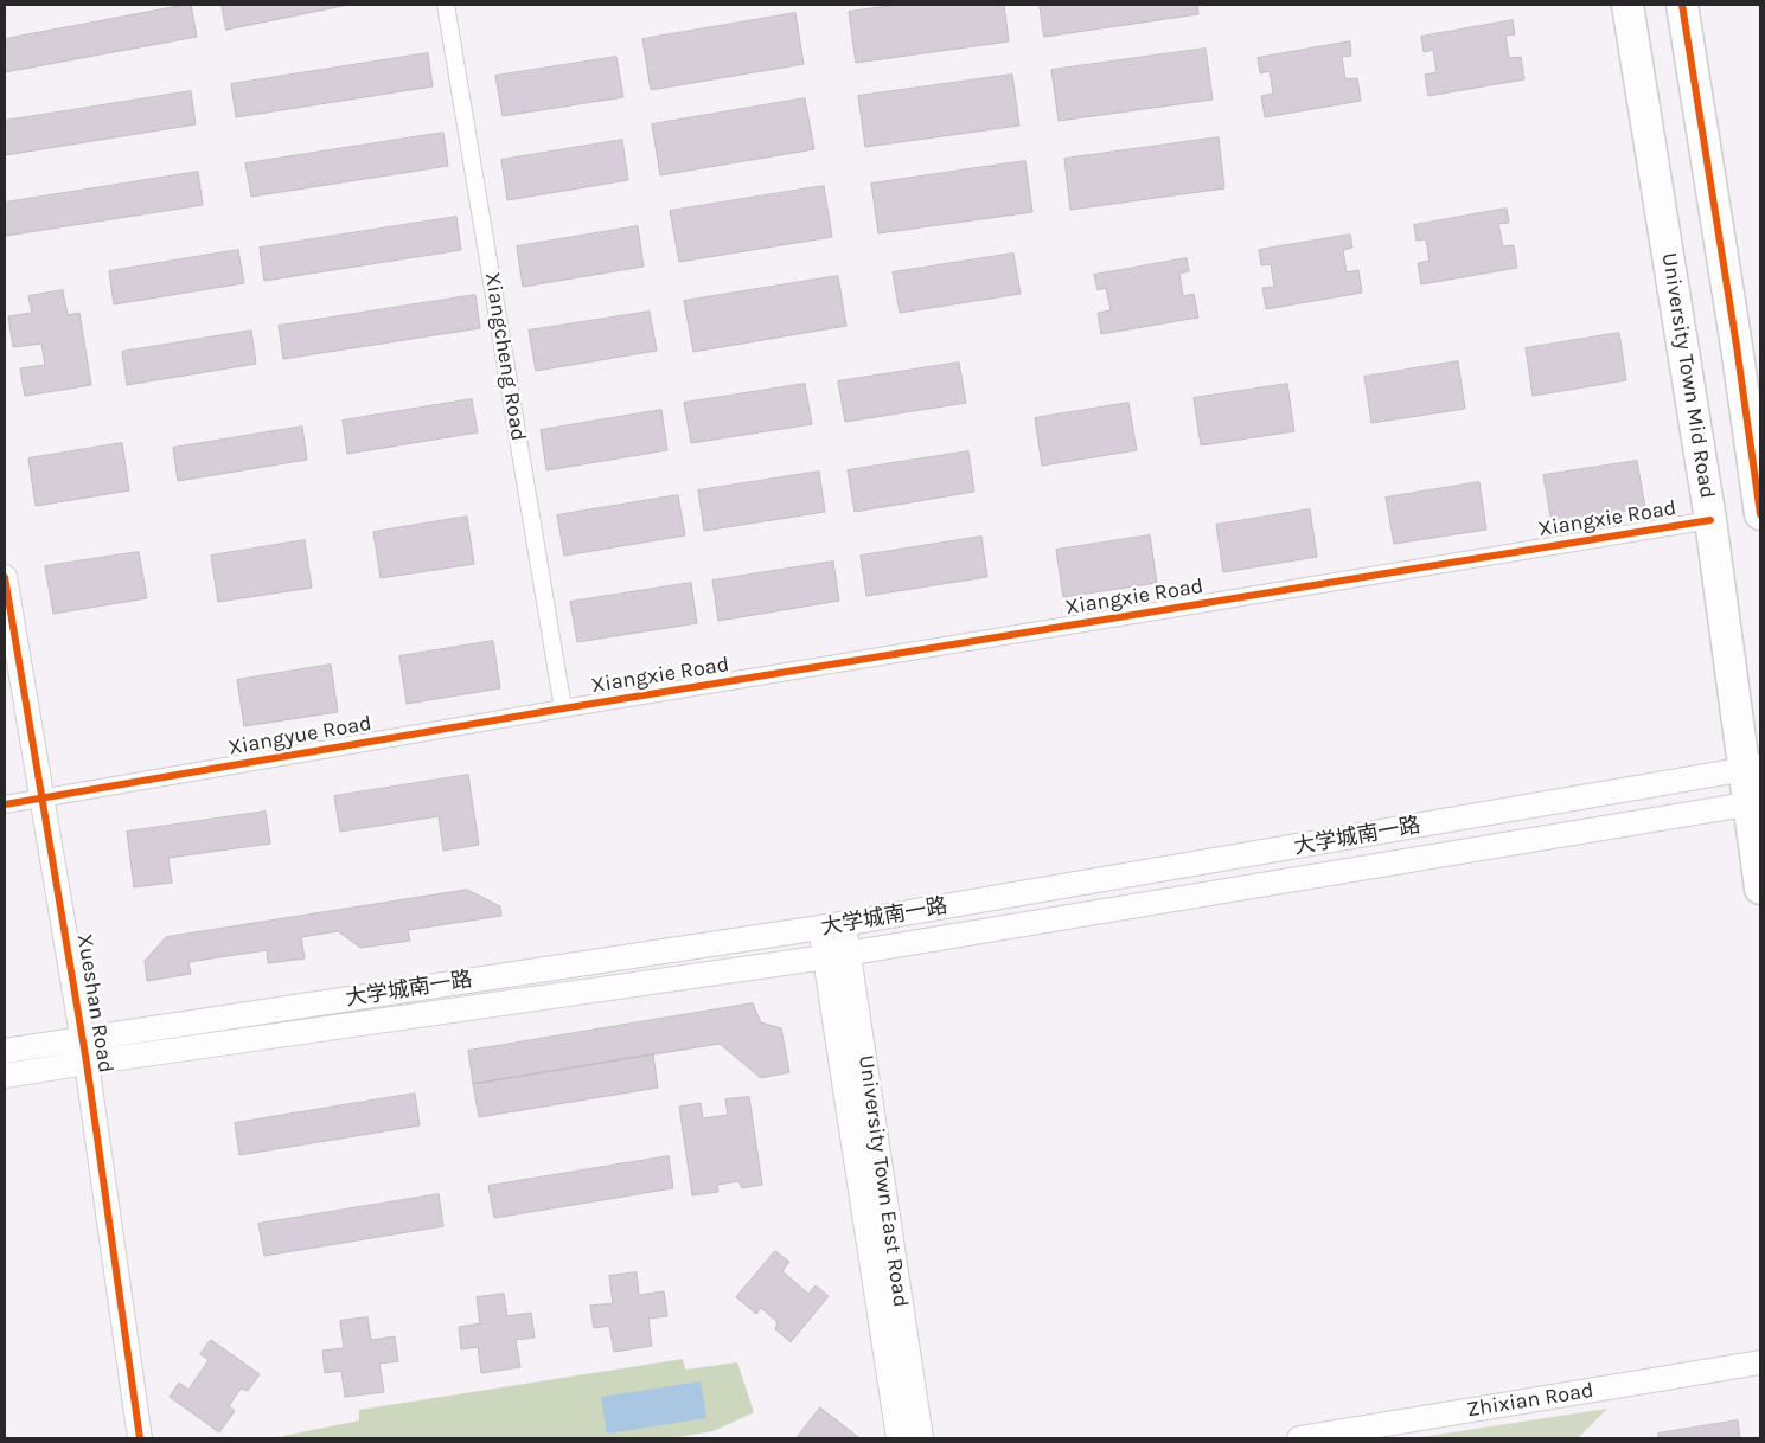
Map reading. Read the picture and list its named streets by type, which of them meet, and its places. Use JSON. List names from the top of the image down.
{
  "streets": {
    "highway": ["University Town Mid Road"],
    "main road": [
      "大学城南一路",
      "Xueshan Road",
      "University Town East Road",
      "Zhixian Road"
    ],
    "street": ["Xiangcheng Road", "Xiangxie Road", "Xiangyue Road"]
  },
  "crossings": [
    ["Xiangcheng Road", "Xiangxie Road"],
    ["Xiangcheng Road", "Xiangyue Road"],
    ["University Town Mid Road", "Xiangxie Road"],
    ["University Town Mid Road", "大学城南一路"],
    ["Xiangxie Road", "Xiangyue Road"],
    ["Xiangyue Road", "Xueshan Road"],
    ["大学城南一路", "Xueshan Road"],
    ["大学城南一路", "University Town East Road"]
  ]
}
